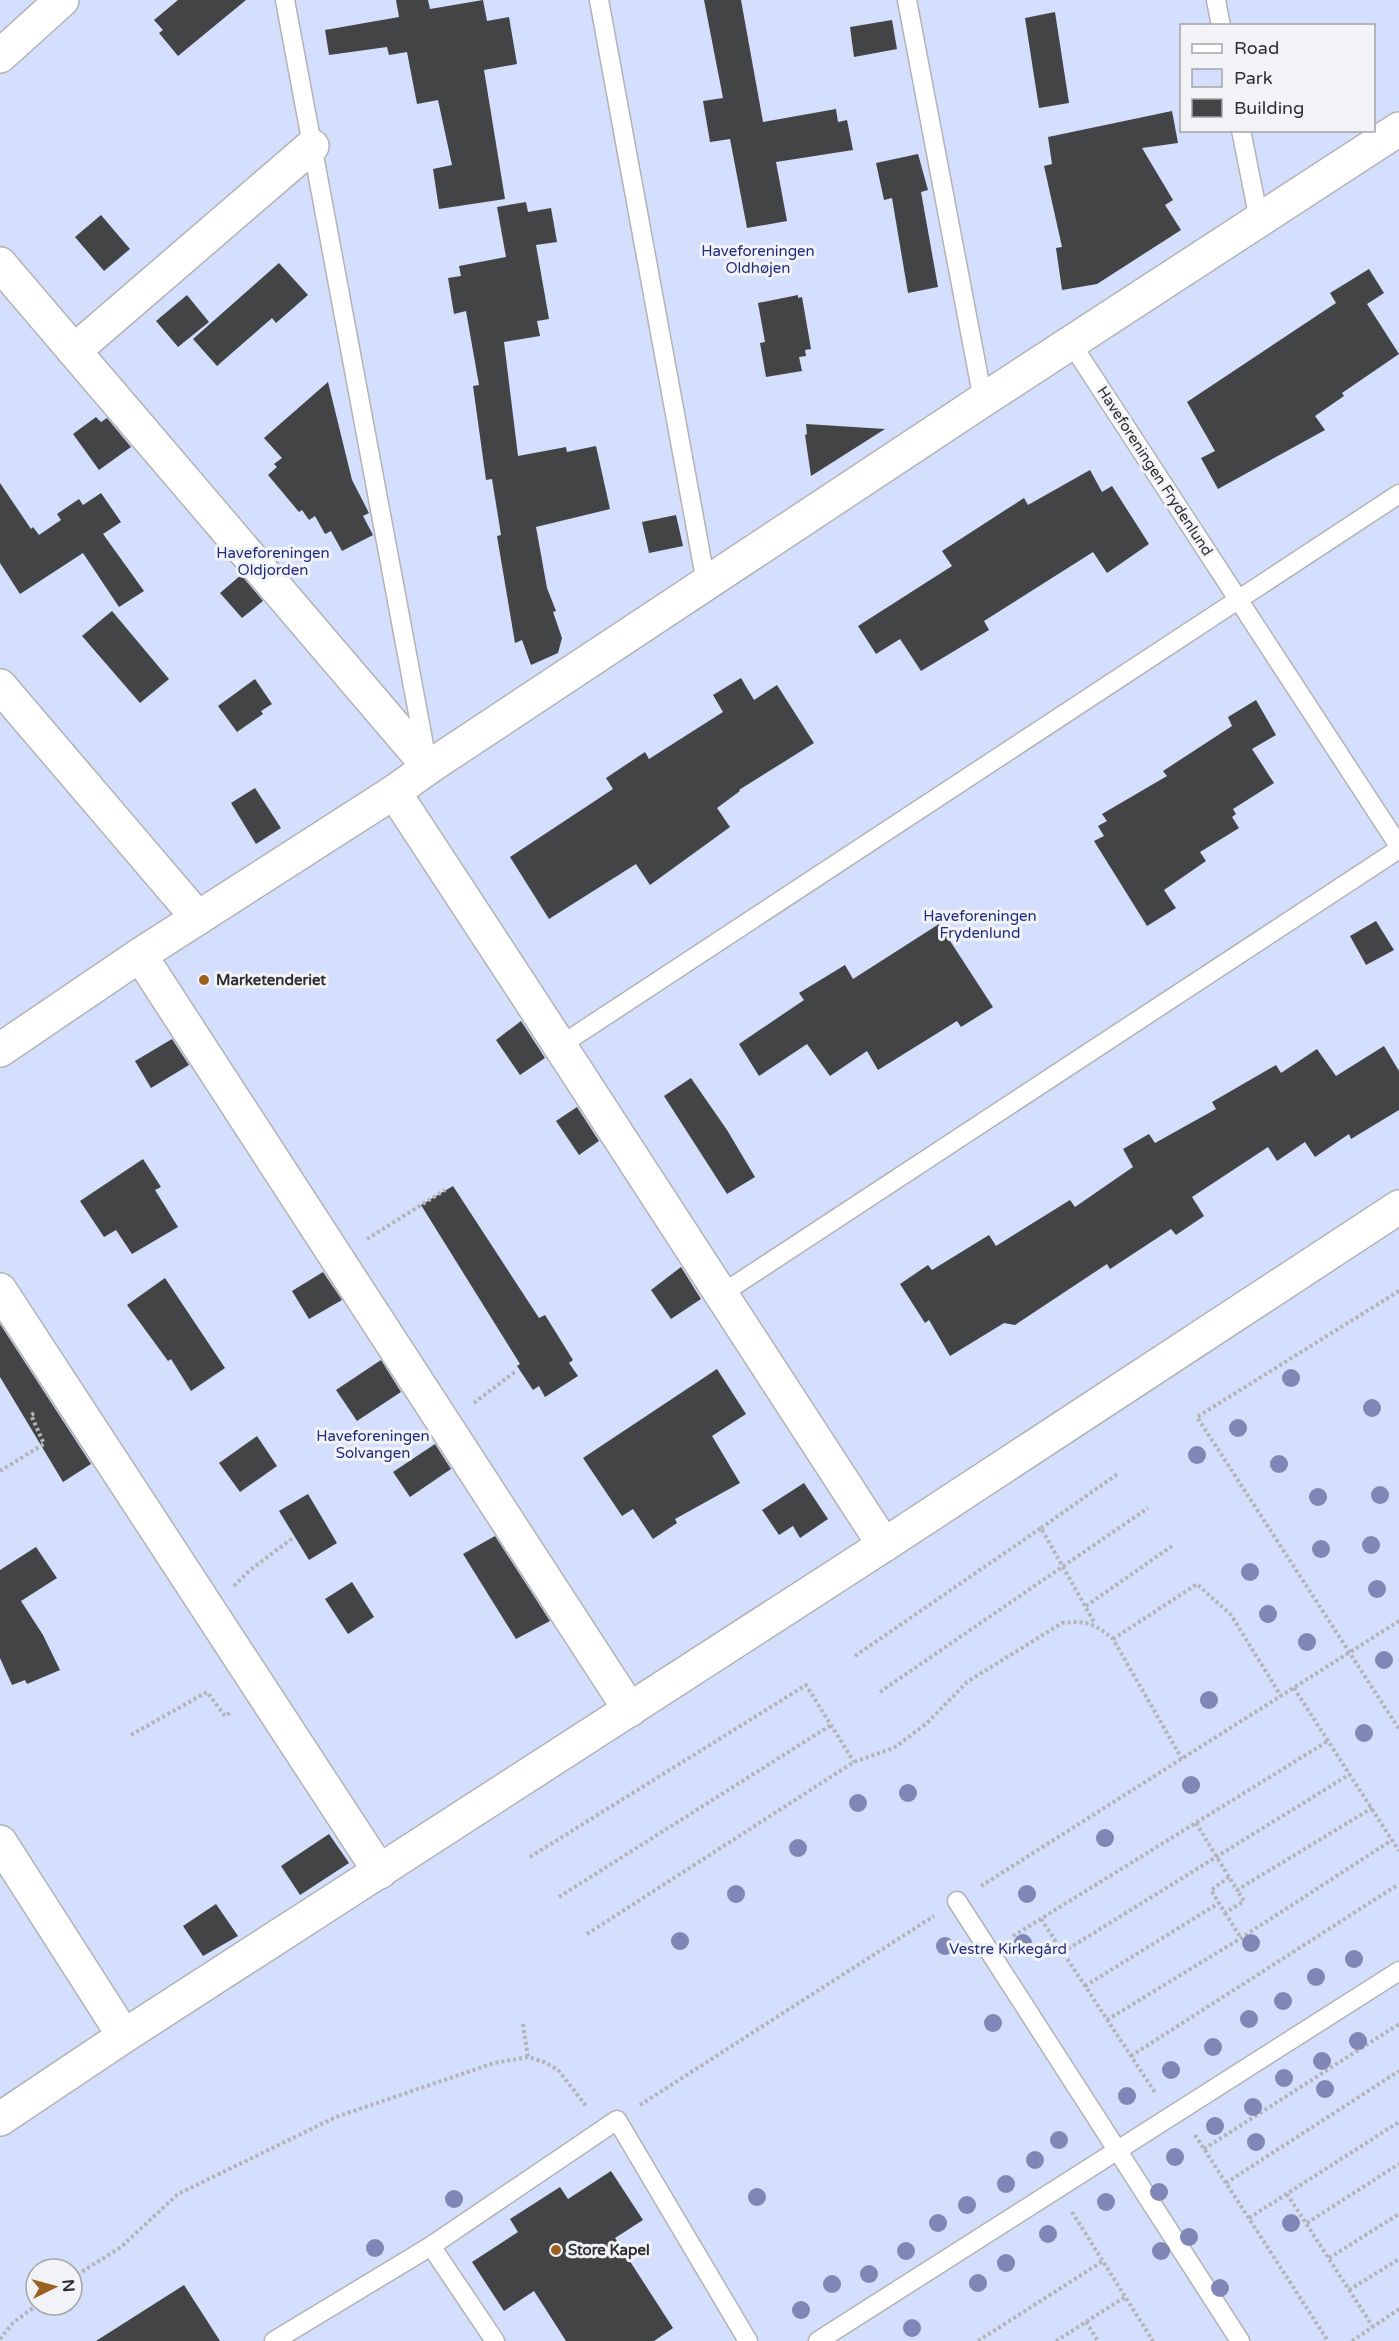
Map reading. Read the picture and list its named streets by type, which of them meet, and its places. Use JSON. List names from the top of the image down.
{
  "streets": {
    "lane": ["Haveforeningen Frydenlund"]
  },
  "parks": [
    "Haveforeningen Oldhøjen",
    "Haveforeningen Oldjorden",
    "Haveforeningen Frydenlund",
    "Haveforeningen Solvangen",
    "Vestre Kirkegård"
  ],
  "places": ["Marketenderiet", "Store Kapel"],
  "legend": ["Road", "Park", "Building"],
  "north": "right"
}
